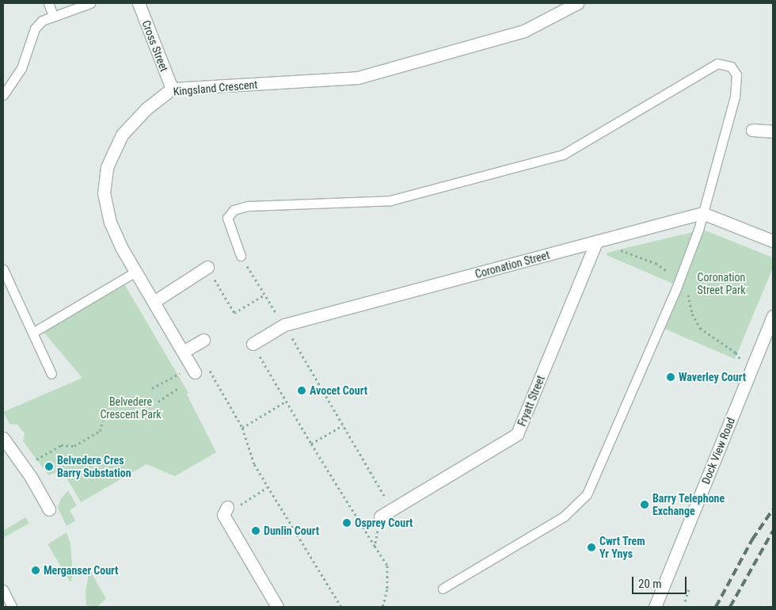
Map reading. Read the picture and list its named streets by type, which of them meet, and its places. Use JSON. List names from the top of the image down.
{
  "streets": {
    "street": [
      "Cross Street",
      "Kingsland Crescent",
      "Coronation Street",
      "Fryatt Street",
      "Dock View Road"
    ]
  },
  "crossings": [
    ["Cross Street", "Kingsland Crescent"],
    ["Coronation Street", "Fryatt Street"]
  ],
  "parks": ["Coronation Street Park", "Belvedere Crescent Park"],
  "places": [
    "Waverley Court",
    "Avocet Court",
    "Belvedere Cres Barry Substation",
    "Barry Telephone Exchange",
    "Osprey Court",
    "Dunlin Court",
    "Cwrt Trem Yr Ynys",
    "Merganser Court"
  ],
  "scale_bar": "20 m"
}
